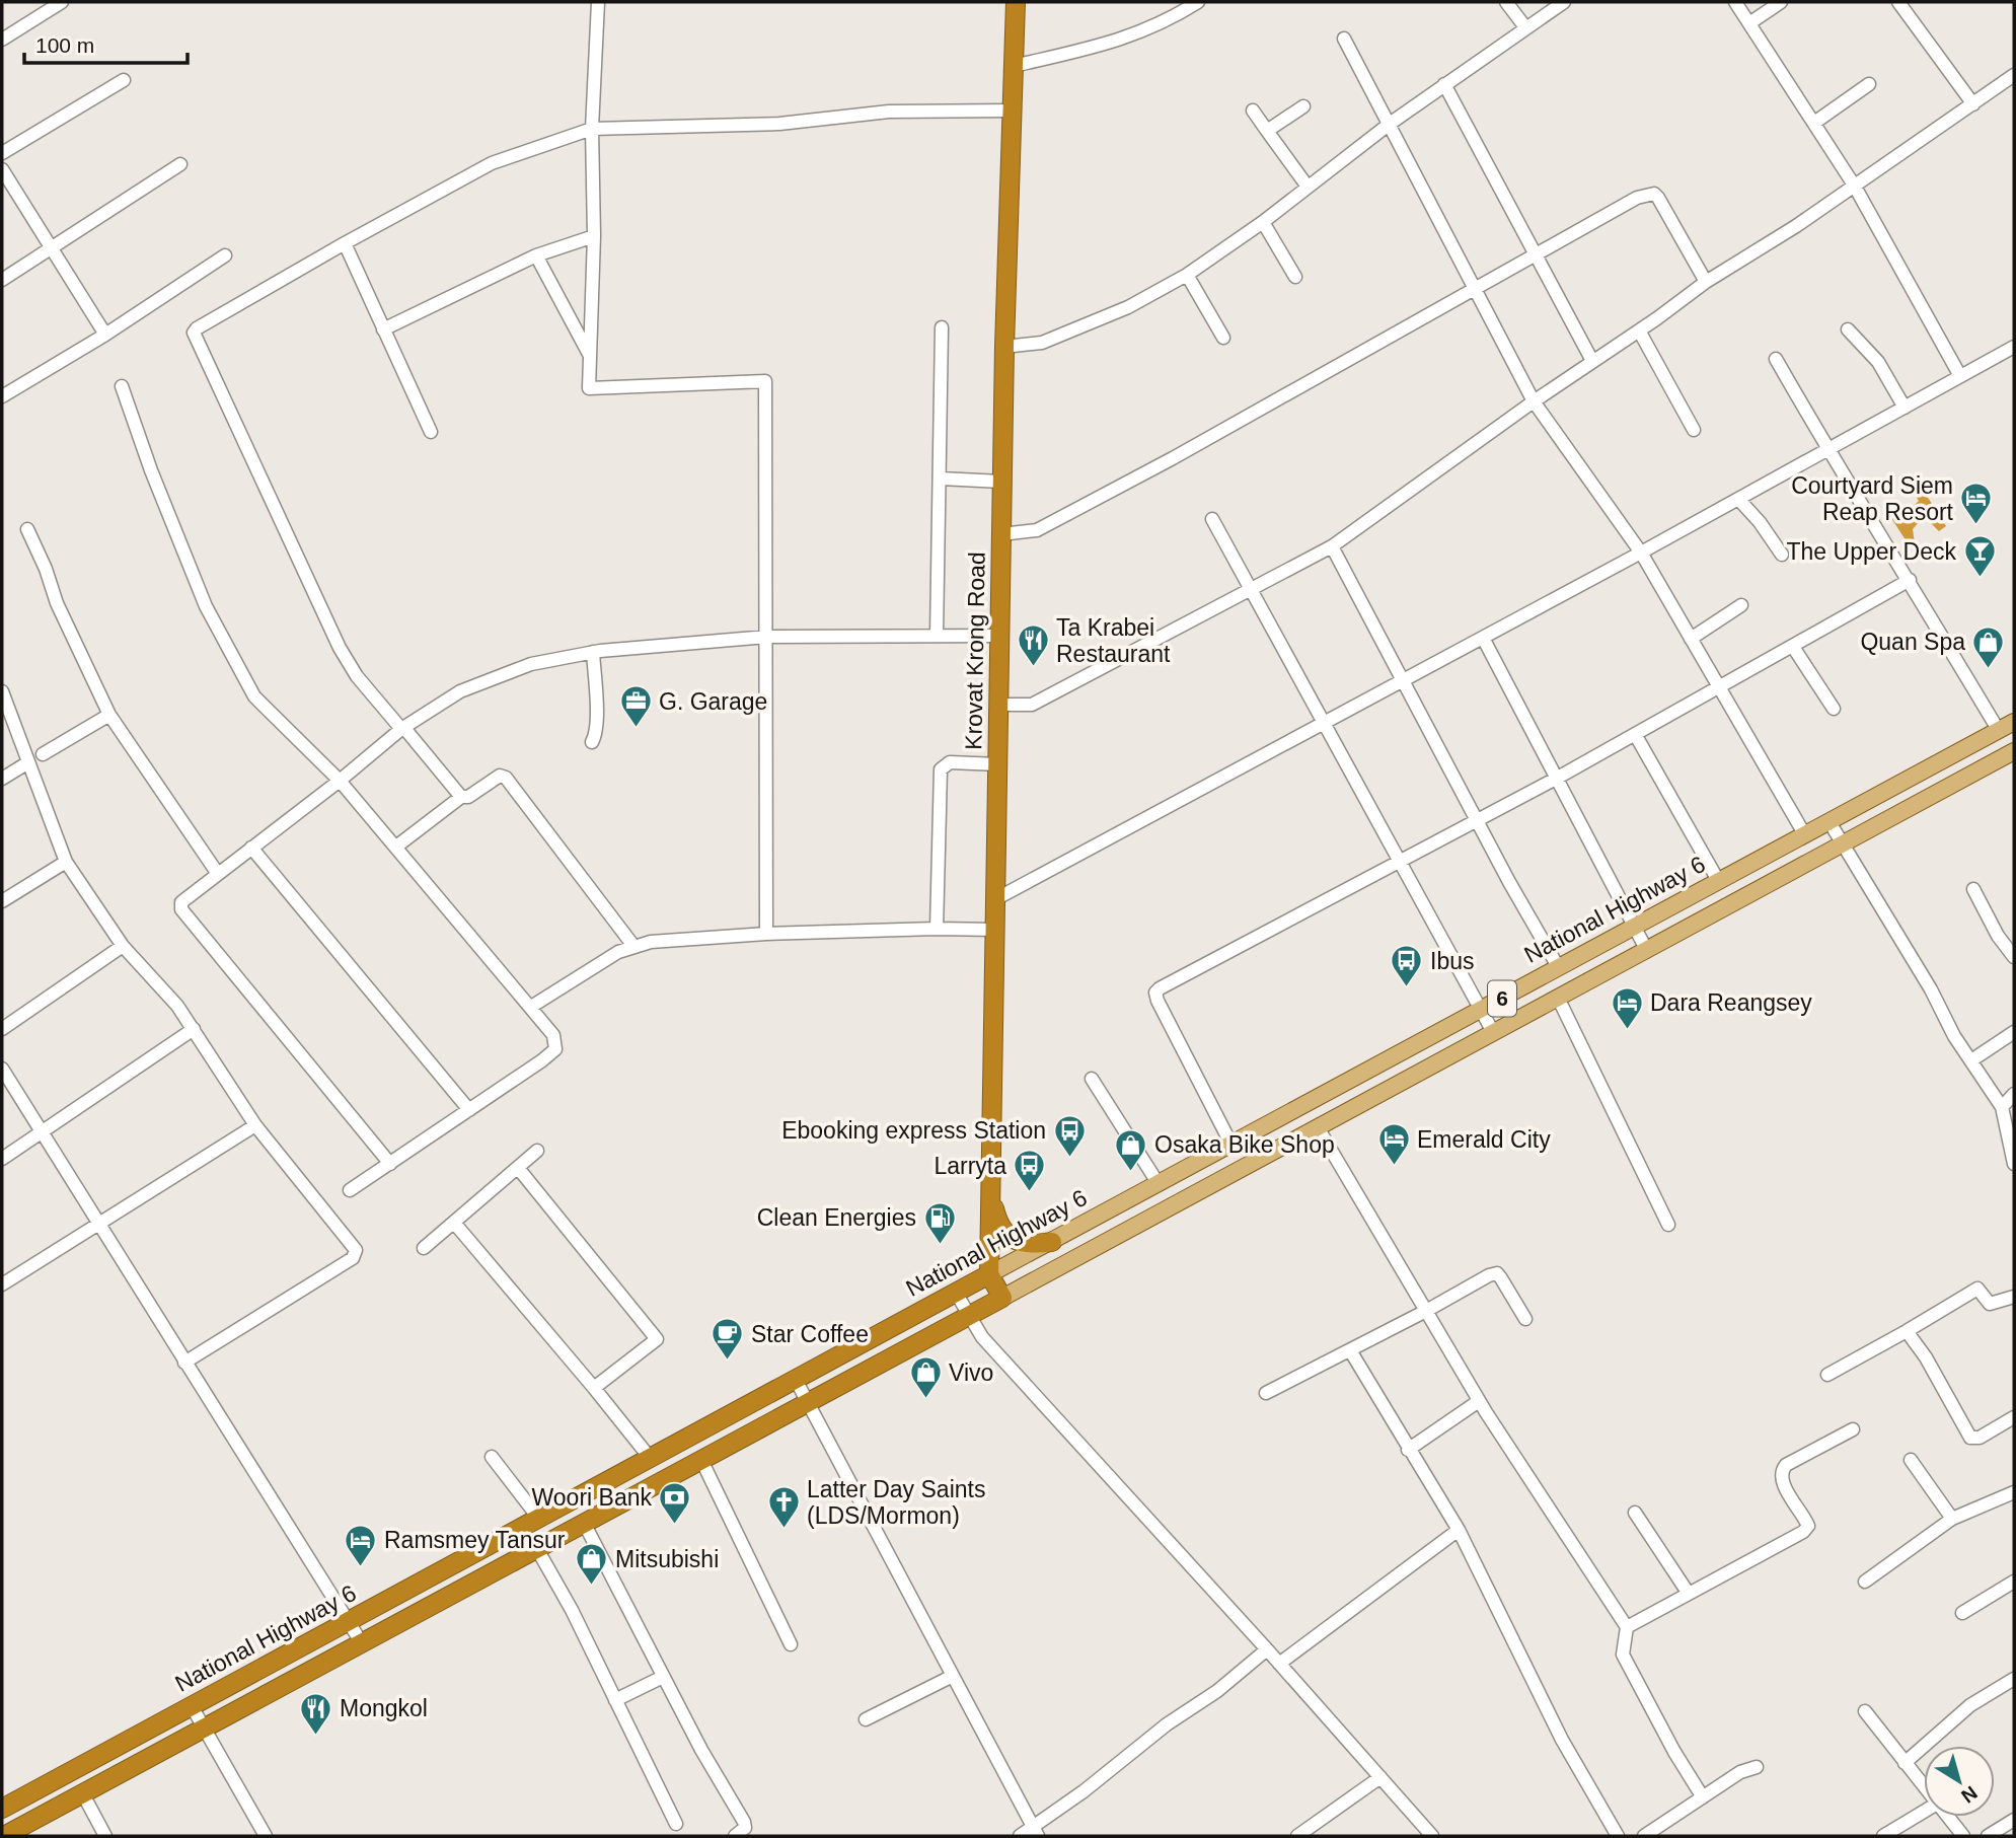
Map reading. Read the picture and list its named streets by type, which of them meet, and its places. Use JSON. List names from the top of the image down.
{
  "streets": {
    "highway": ["Krovat Krong Road", "National Highway 6", "6"]
  },
  "crossings": [
    ["Krovat Krong Road", "National Highway 6"]
  ],
  "places": {
    "hotel": [
      "Courtyard Siem Reap Resort",
      "Dara Reangsey",
      "Emerald City",
      "Ramsmey Tansur"
    ],
    "bar": ["The Upper Deck"],
    "restaurant": ["Ta Krabei Restaurant", "Mongkol"],
    "shop": [
      "Quan Spa",
      "Osaka Bike Shop",
      "Vivo",
      "Mitsubishi"
    ],
    "office": ["G. Garage"],
    "bus stop": ["Ibus", "Ebooking express Station", "Larryta"],
    "fuel station": ["Clean Energies"],
    "cafe": ["Star Coffee"],
    "bank": ["Woori Bank"],
    "church": ["Latter Day Saints (LDS/Mormon)"]
  },
  "scale_bar": "100 m",
  "north": "bottom right"
}
